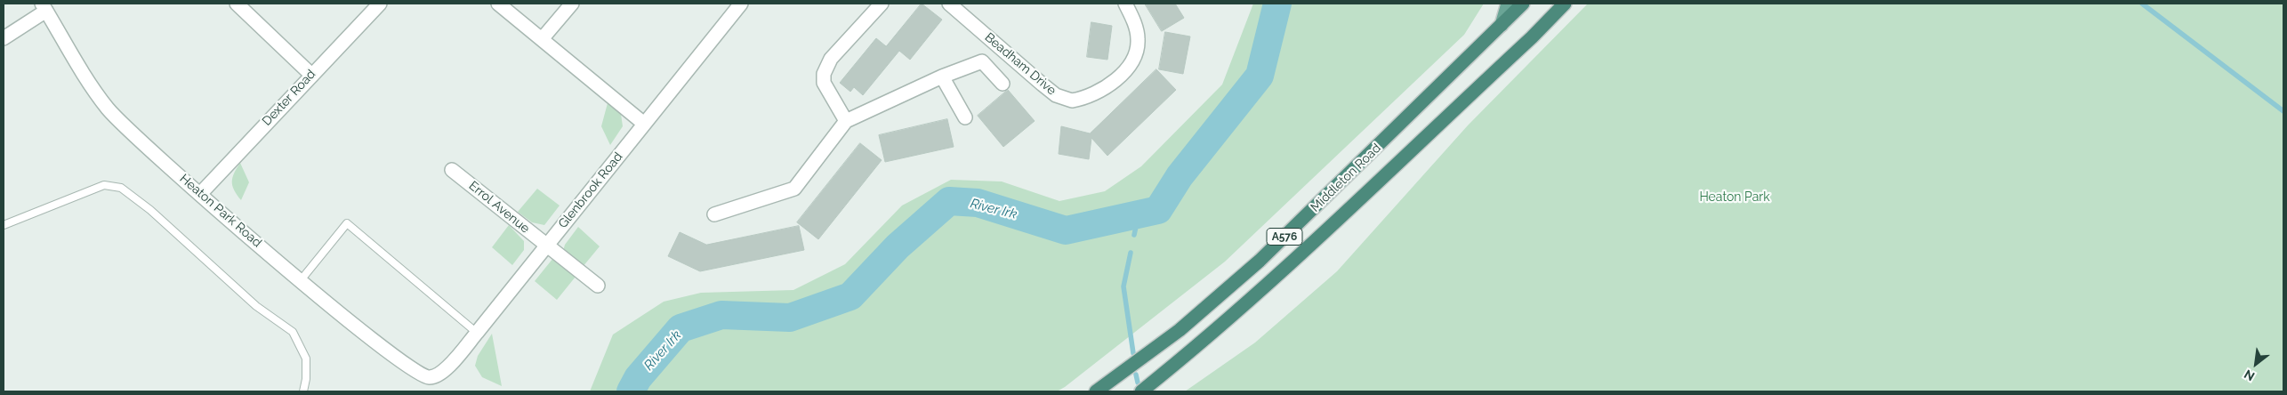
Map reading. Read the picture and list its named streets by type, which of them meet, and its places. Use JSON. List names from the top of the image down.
{
  "streets": {
    "highway": ["Middleton Road", "A576"],
    "street": [
      "Beadham Drive",
      "Dexter Road",
      "Glenbrook Road",
      "Errol Avenue",
      "Heaton Park Road"
    ]
  },
  "crossings": [
    ["Dexter Road", "Heaton Park Road"],
    ["Glenbrook Road", "Errol Avenue"],
    ["Glenbrook Road", "Heaton Park Road"]
  ],
  "water": ["River Irk"],
  "parks": ["Heaton Park"],
  "north": "bottom left"
}
